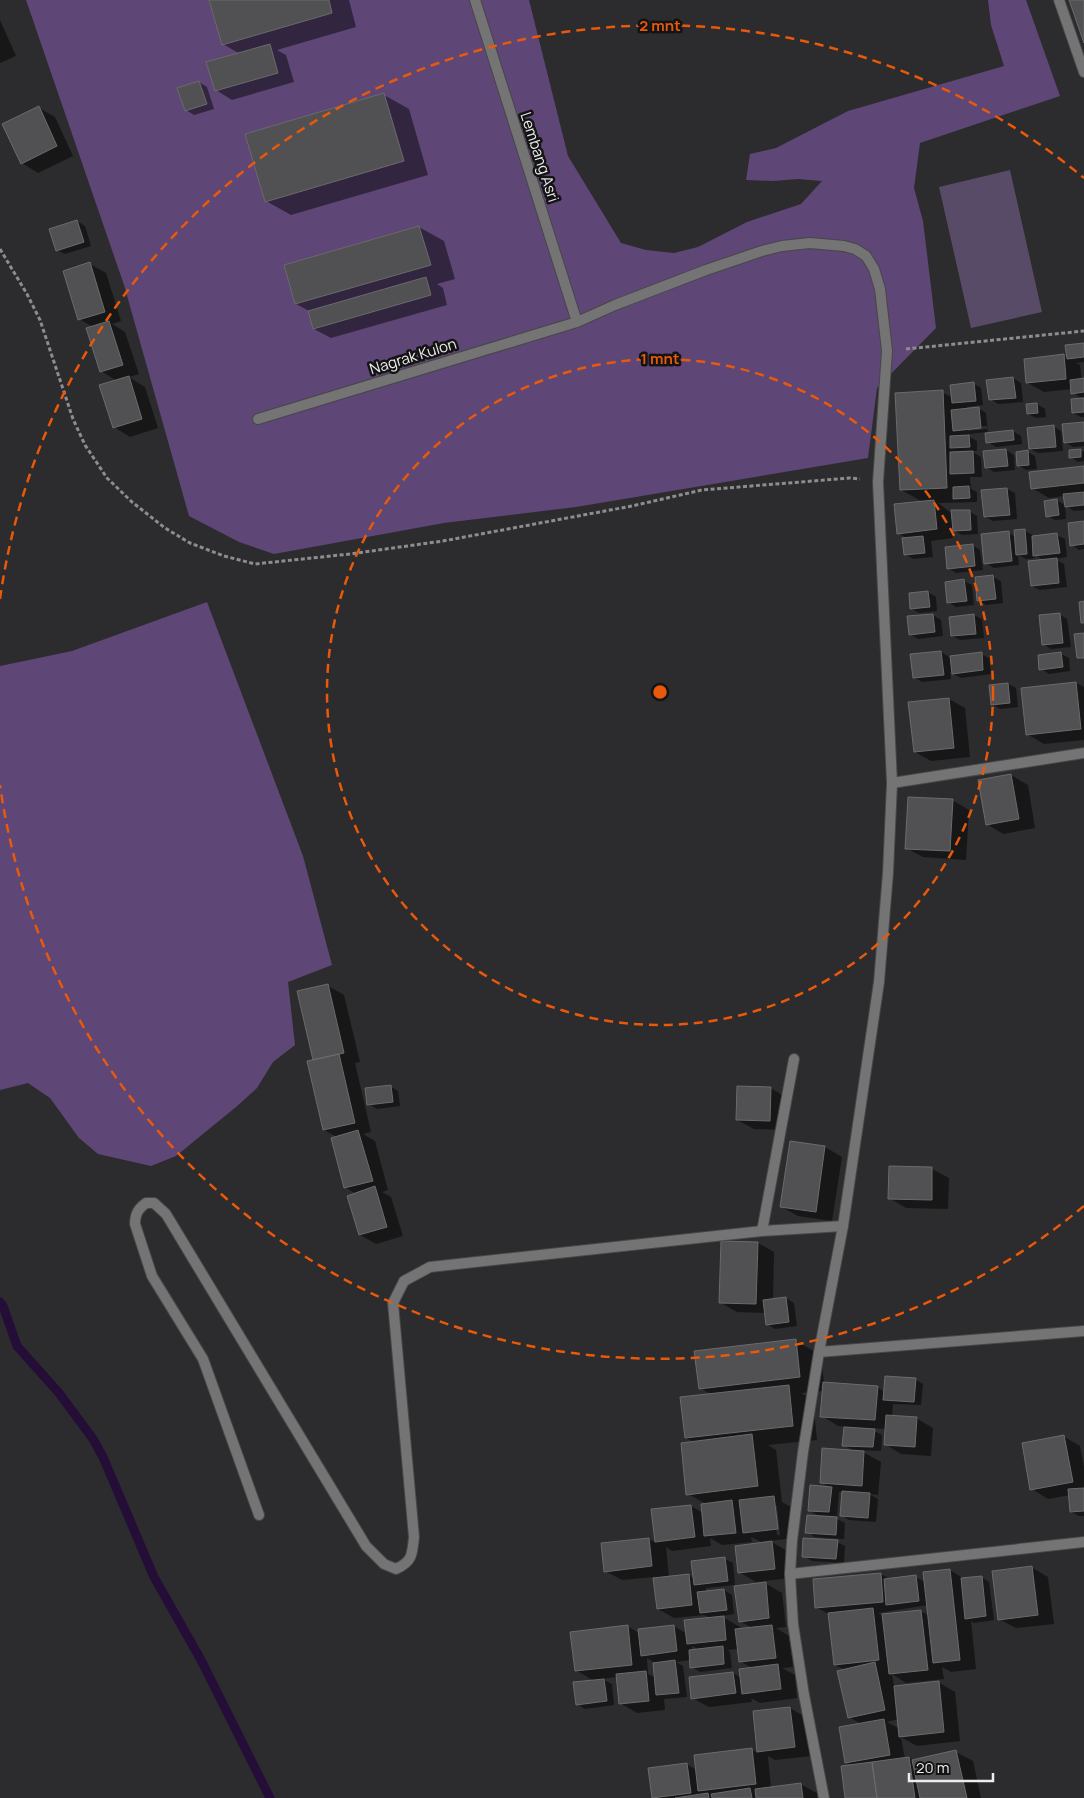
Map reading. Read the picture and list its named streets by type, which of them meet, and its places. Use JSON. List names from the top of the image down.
{
  "streets": {
    "street": ["Lembang Asri", "Nagrak Kulon"]
  },
  "crossings": [
    ["Lembang Asri", "Nagrak Kulon"]
  ],
  "scale_bar": "20 m",
  "rings": ["2 mnt", "1 mnt"]
}
